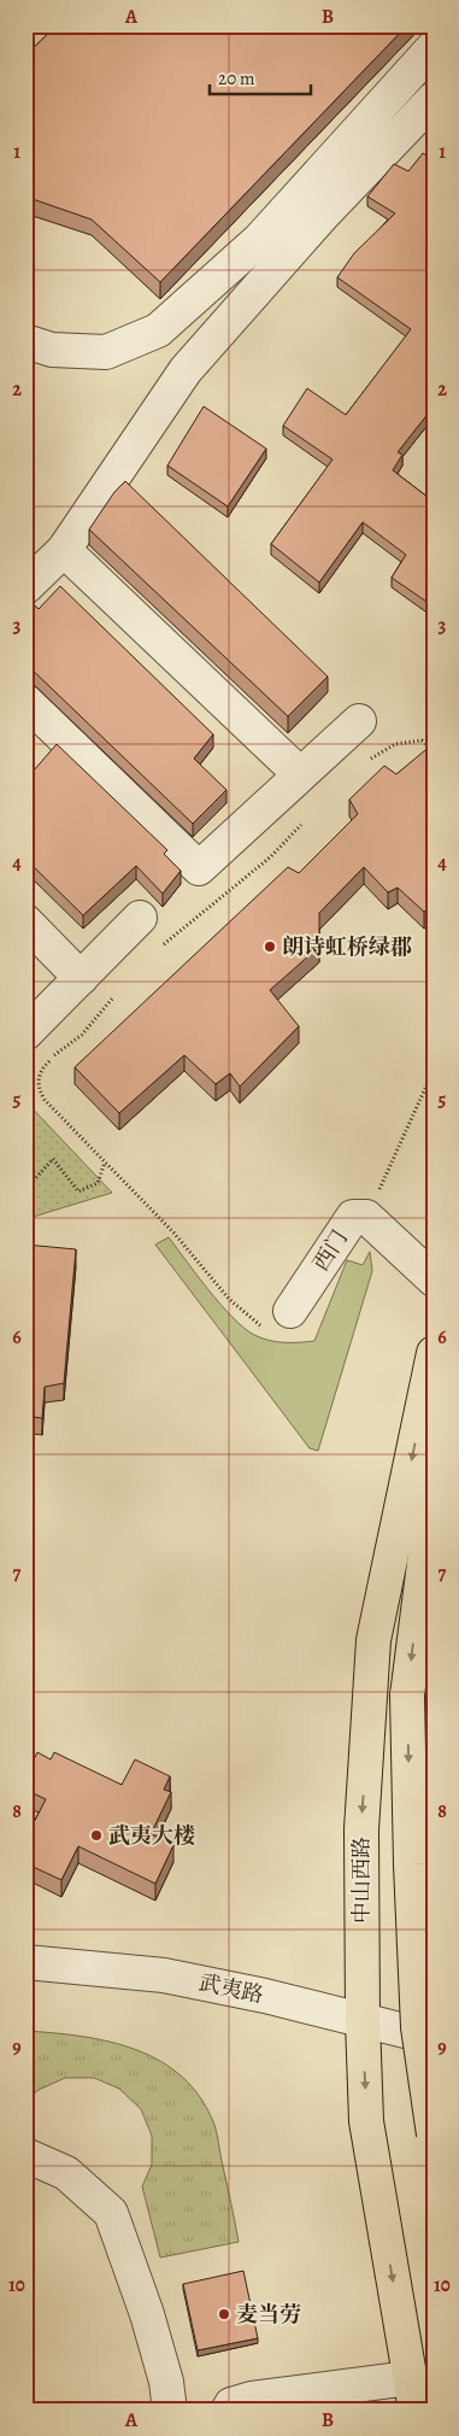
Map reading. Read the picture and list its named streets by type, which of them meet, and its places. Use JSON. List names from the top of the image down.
{
  "streets": {
    "main road": ["中山西路"],
    "street": ["西门", "武夷路"]
  },
  "crossings": [
    ["中山西路", "武夷路"]
  ],
  "places": ["朗诗虹桥绿郡", "武夷大楼", "麦当劳"],
  "scale_bar": "20 m",
  "grid": {
    "columns": ["A", "B"],
    "rows": [
      "1",
      "2",
      "3",
      "4",
      "5",
      "6",
      "7",
      "8",
      "9",
      "10"
    ]
  }
}
